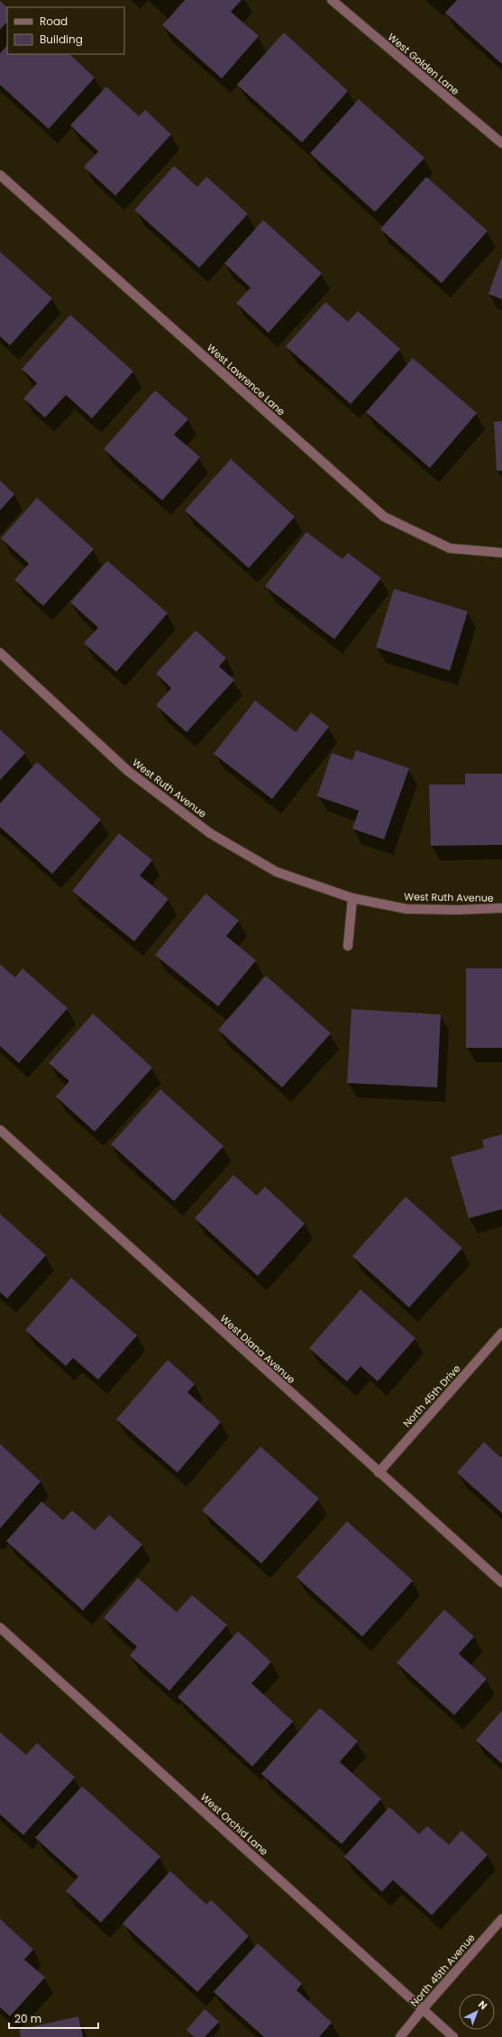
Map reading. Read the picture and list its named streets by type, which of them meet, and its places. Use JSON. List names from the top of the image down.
{
  "streets": {
    "street": [
      "West Golden Lane",
      "West Lawrence Lane",
      "West Ruth Avenue",
      "West Diana Avenue",
      "North 45th Drive",
      "West Orchid Lane",
      "North 45th Avenue"
    ]
  },
  "crossings": [
    ["West Diana Avenue", "North 45th Drive"],
    ["West Orchid Lane", "North 45th Avenue"]
  ],
  "legend": ["Road", "Building"],
  "scale_bar": "20 m",
  "north": "top right"
}
